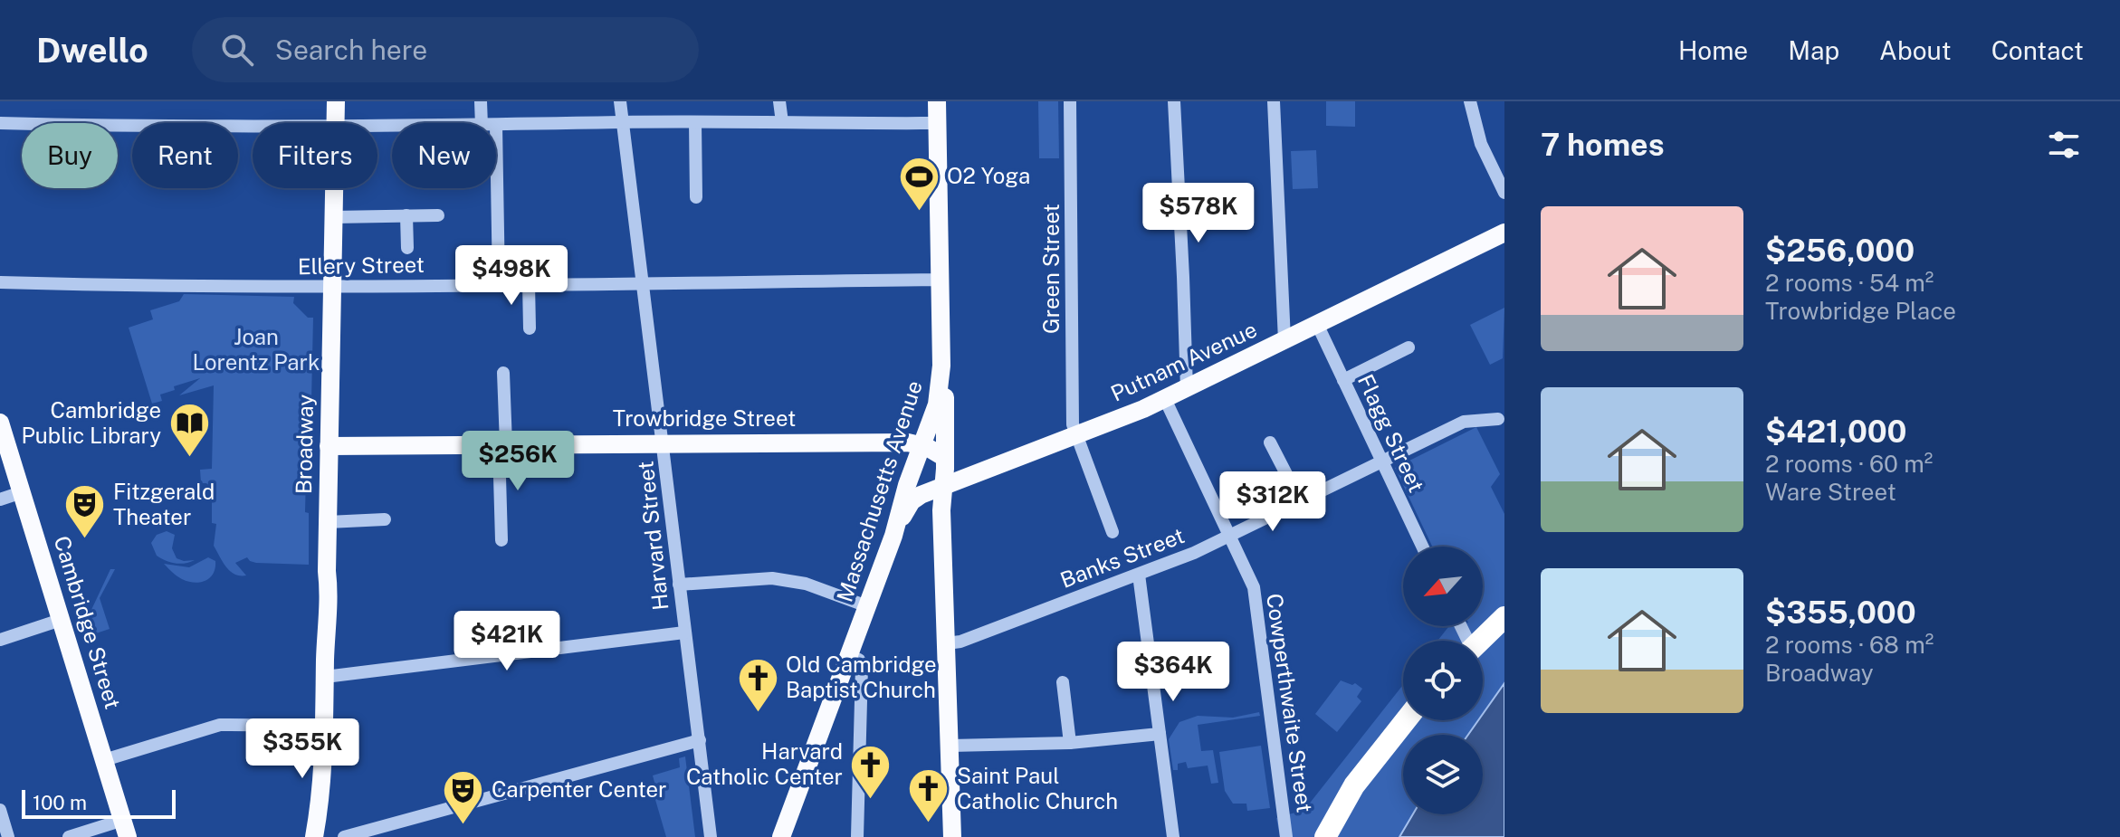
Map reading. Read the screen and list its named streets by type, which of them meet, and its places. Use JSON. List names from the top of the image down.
{
  "streets": {
    "main road": [
      "Putnam Avenue",
      "Trowbridge Street",
      "Broadway",
      "Massachusetts Avenue",
      "Cambridge Street"
    ],
    "street": [
      "Ellery Street",
      "Green Street",
      "Flagg Street",
      "Harvard Street",
      "Banks Street",
      "Cowperthwaite Street"
    ]
  },
  "crossings": [
    ["Ellery Street", "Broadway"],
    ["Ellery Street", "Massachusetts Avenue"],
    ["Ellery Street", "Harvard Street"],
    ["Green Street", "Putnam Avenue"],
    ["Putnam Avenue", "Flagg Street"],
    ["Putnam Avenue", "Massachusetts Avenue"],
    ["Putnam Avenue", "Cowperthwaite Street"],
    ["Trowbridge Street", "Broadway"],
    ["Trowbridge Street", "Massachusetts Avenue"],
    ["Trowbridge Street", "Harvard Street"],
    ["Flagg Street", "Banks Street"],
    ["Banks Street", "Cowperthwaite Street"]
  ],
  "parks": ["Joan Lorentz Park"],
  "places": {
    "sports": ["O2 Yoga"],
    "library": ["Cambridge Public Library"],
    "theatre": ["Fitzgerald Theater", "Carpenter Center"],
    "church": ["Old Cambridge Baptist Church", "Harvard Catholic Center", "Saint Paul Catholic Church"]
  },
  "scale_bar": "100 m",
  "north": "bottom left",
  "page": {
    "header": "Dwello",
    "search": "Search here",
    "nav": [
      "Home",
      "Map",
      "About",
      "Contact"
    ],
    "heading": "7 homes",
    "chip": [
      "Buy",
      "Rent",
      "Filters",
      "New"
    ],
    "price": [
      "$578K",
      "$498K",
      "$256K",
      "$312K",
      "$421K",
      "$364K",
      "$355K"
    ],
    "list": [
      {
        "name": "$256,000",
        "note": "2 rooms · 54 m² · Trowbridge Place"
      },
      {
        "name": "$421,000",
        "note": "2 rooms · 60 m² · Ware Street"
      },
      {
        "name": "$355,000",
        "note": "2 rooms · 68 m² · Broadway"
      }
    ],
    "scale": "100 m"
  }
}
